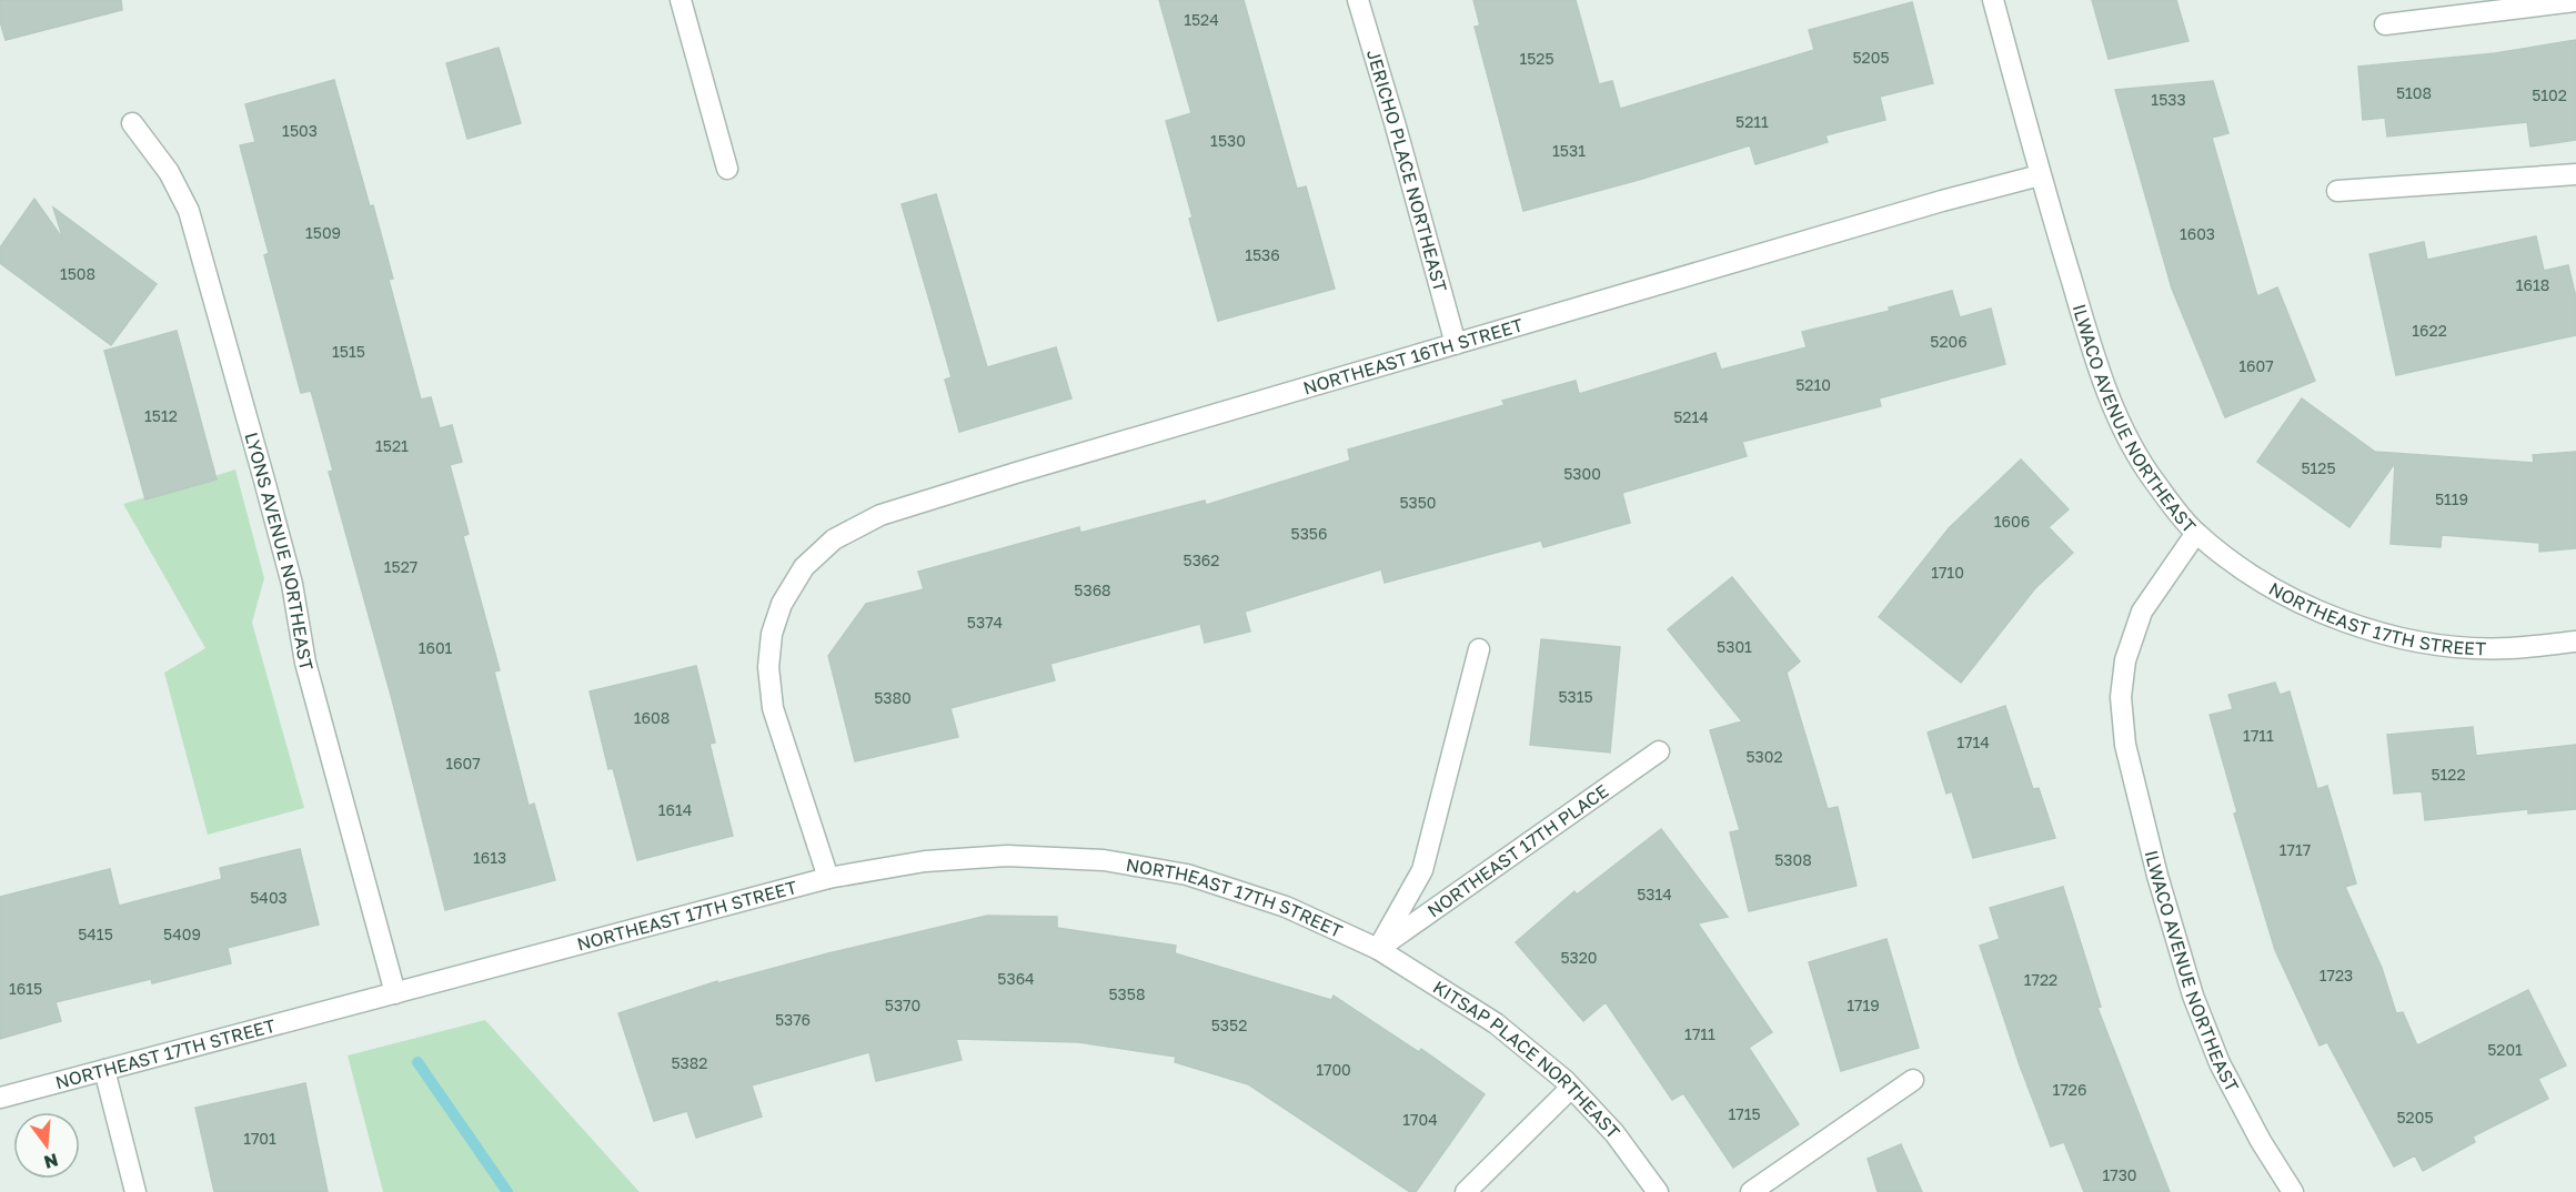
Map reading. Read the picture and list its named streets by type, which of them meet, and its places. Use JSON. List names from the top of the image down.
{
  "streets": {
    "street": [
      "JERICHO PLACE NORTHEAST",
      "NORTHEAST 16TH STREET",
      "ILWACO AVENUE NORTHEAST",
      "LYONS AVENUE NORTHEAST",
      "NORTHEAST 17TH STREET",
      "NORTHEAST 17TH PLACE",
      "KITSAP PLACE NORTHEAST"
    ]
  },
  "crossings": [
    ["JERICHO PLACE NORTHEAST", "NORTHEAST 16TH STREET"],
    ["NORTHEAST 16TH STREET", "ILWACO AVENUE NORTHEAST"],
    ["NORTHEAST 16TH STREET", "NORTHEAST 17TH STREET"],
    ["ILWACO AVENUE NORTHEAST", "NORTHEAST 17TH STREET"],
    ["LYONS AVENUE NORTHEAST", "NORTHEAST 17TH STREET"],
    ["NORTHEAST 17TH STREET", "NORTHEAST 17TH PLACE"],
    ["NORTHEAST 17TH STREET", "KITSAP PLACE NORTHEAST"],
    ["NORTHEAST 17TH PLACE", "KITSAP PLACE NORTHEAST"]
  ],
  "house_numbers": [
    "1524",
    "5205",
    "1525",
    "5108",
    "5102",
    "1533",
    "5211",
    "1503",
    "1530",
    "1531",
    "1509",
    "1603",
    "1536",
    "1508",
    "1618",
    "1622",
    "5206",
    "1515",
    "1607",
    "5210",
    "1512",
    "5214",
    "1521",
    "5125",
    "5300",
    "5119",
    "5350",
    "1606",
    "5356",
    "5362",
    "1527",
    "1710",
    "5368",
    "5374",
    "5301",
    "1601",
    "5315",
    "5380",
    "1608",
    "1711",
    "1714",
    "5302",
    "1607",
    "5122",
    "1614",
    "1717",
    "1613",
    "5308",
    "5314",
    "5403",
    "5415",
    "5409",
    "5320",
    "1723",
    "5364",
    "1722",
    "1615",
    "5358",
    "5370",
    "1719",
    "5376",
    "5352",
    "1711",
    "5201",
    "5382",
    "1700",
    "1726",
    "1715",
    "5205",
    "1704",
    "1701",
    "1730"
  ],
  "north": "bottom"
}
